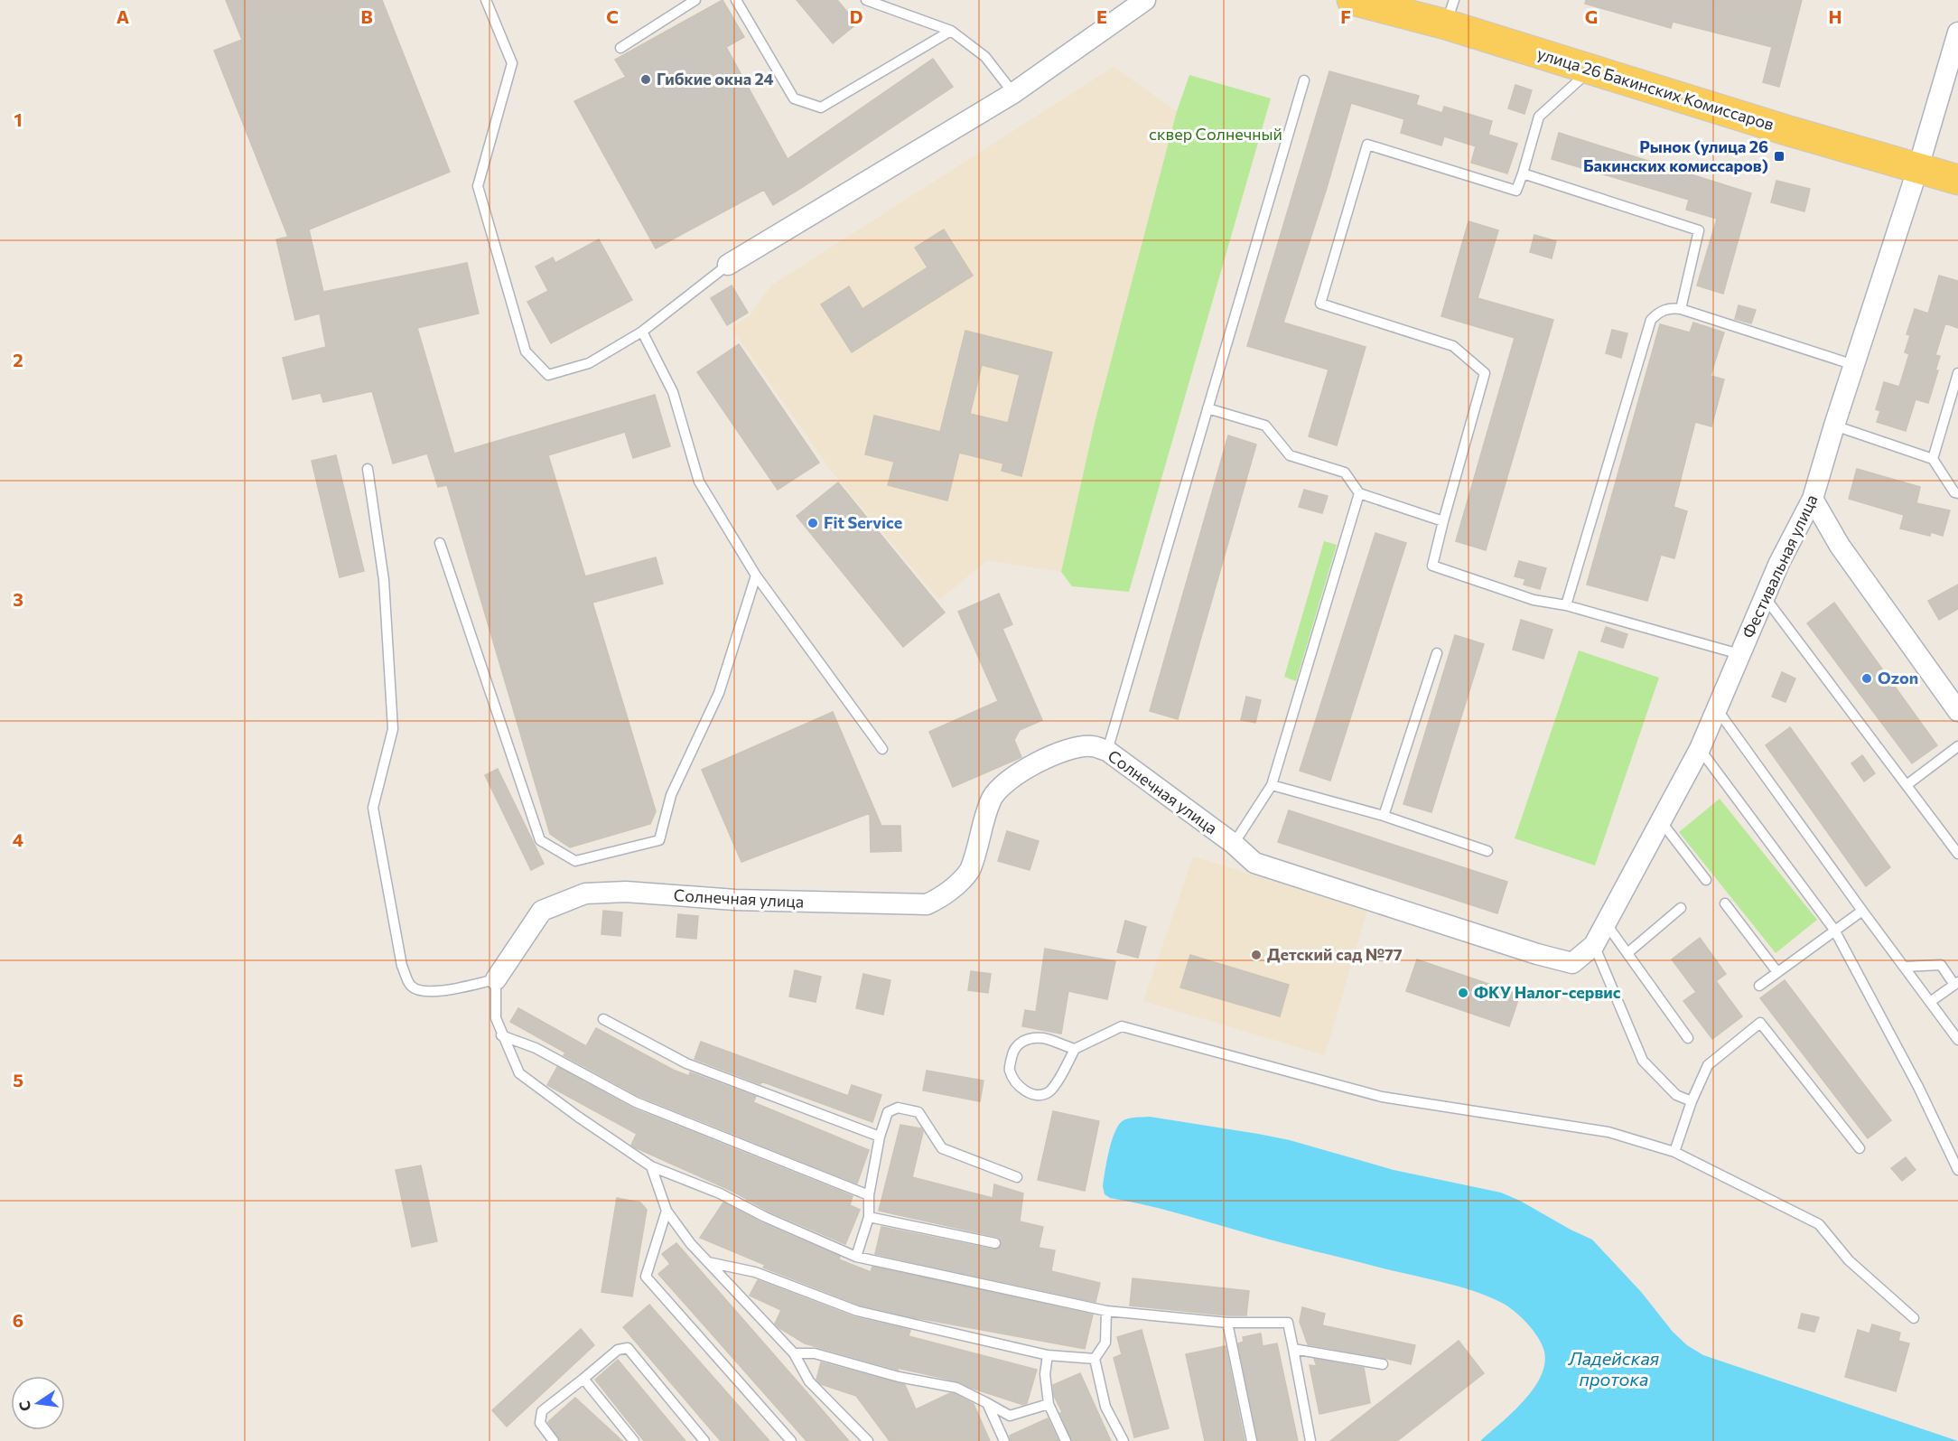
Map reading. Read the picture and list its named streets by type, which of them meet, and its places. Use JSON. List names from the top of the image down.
{
  "streets": {
    "main road": ["улица 26 Бакинских Комиссаров"],
    "street": ["Фестивальная улица", "Солнечная улица"]
  },
  "crossings": [
    ["улица 26 Бакинских Комиссаров", "Фестивальная улица"],
    ["Фестивальная улица", "Солнечная улица"]
  ],
  "water": ["Ладейская протока"],
  "parks": ["сквер Солнечный"],
  "places": {
    "other": [
      "Гибкие окна 24",
      "Fit Service",
      "Ozon",
      "Детский сад №77",
      "ФКУ Налог-сервис"
    ],
    "transit": ["Рынок (улица 26 Бакинских комиссаров)"]
  },
  "north": "left",
  "grid": {
    "columns": [
      "A",
      "B",
      "C",
      "D",
      "E",
      "F",
      "G",
      "H"
    ],
    "rows": [
      "1",
      "2",
      "3",
      "4",
      "5",
      "6"
    ]
  }
}
